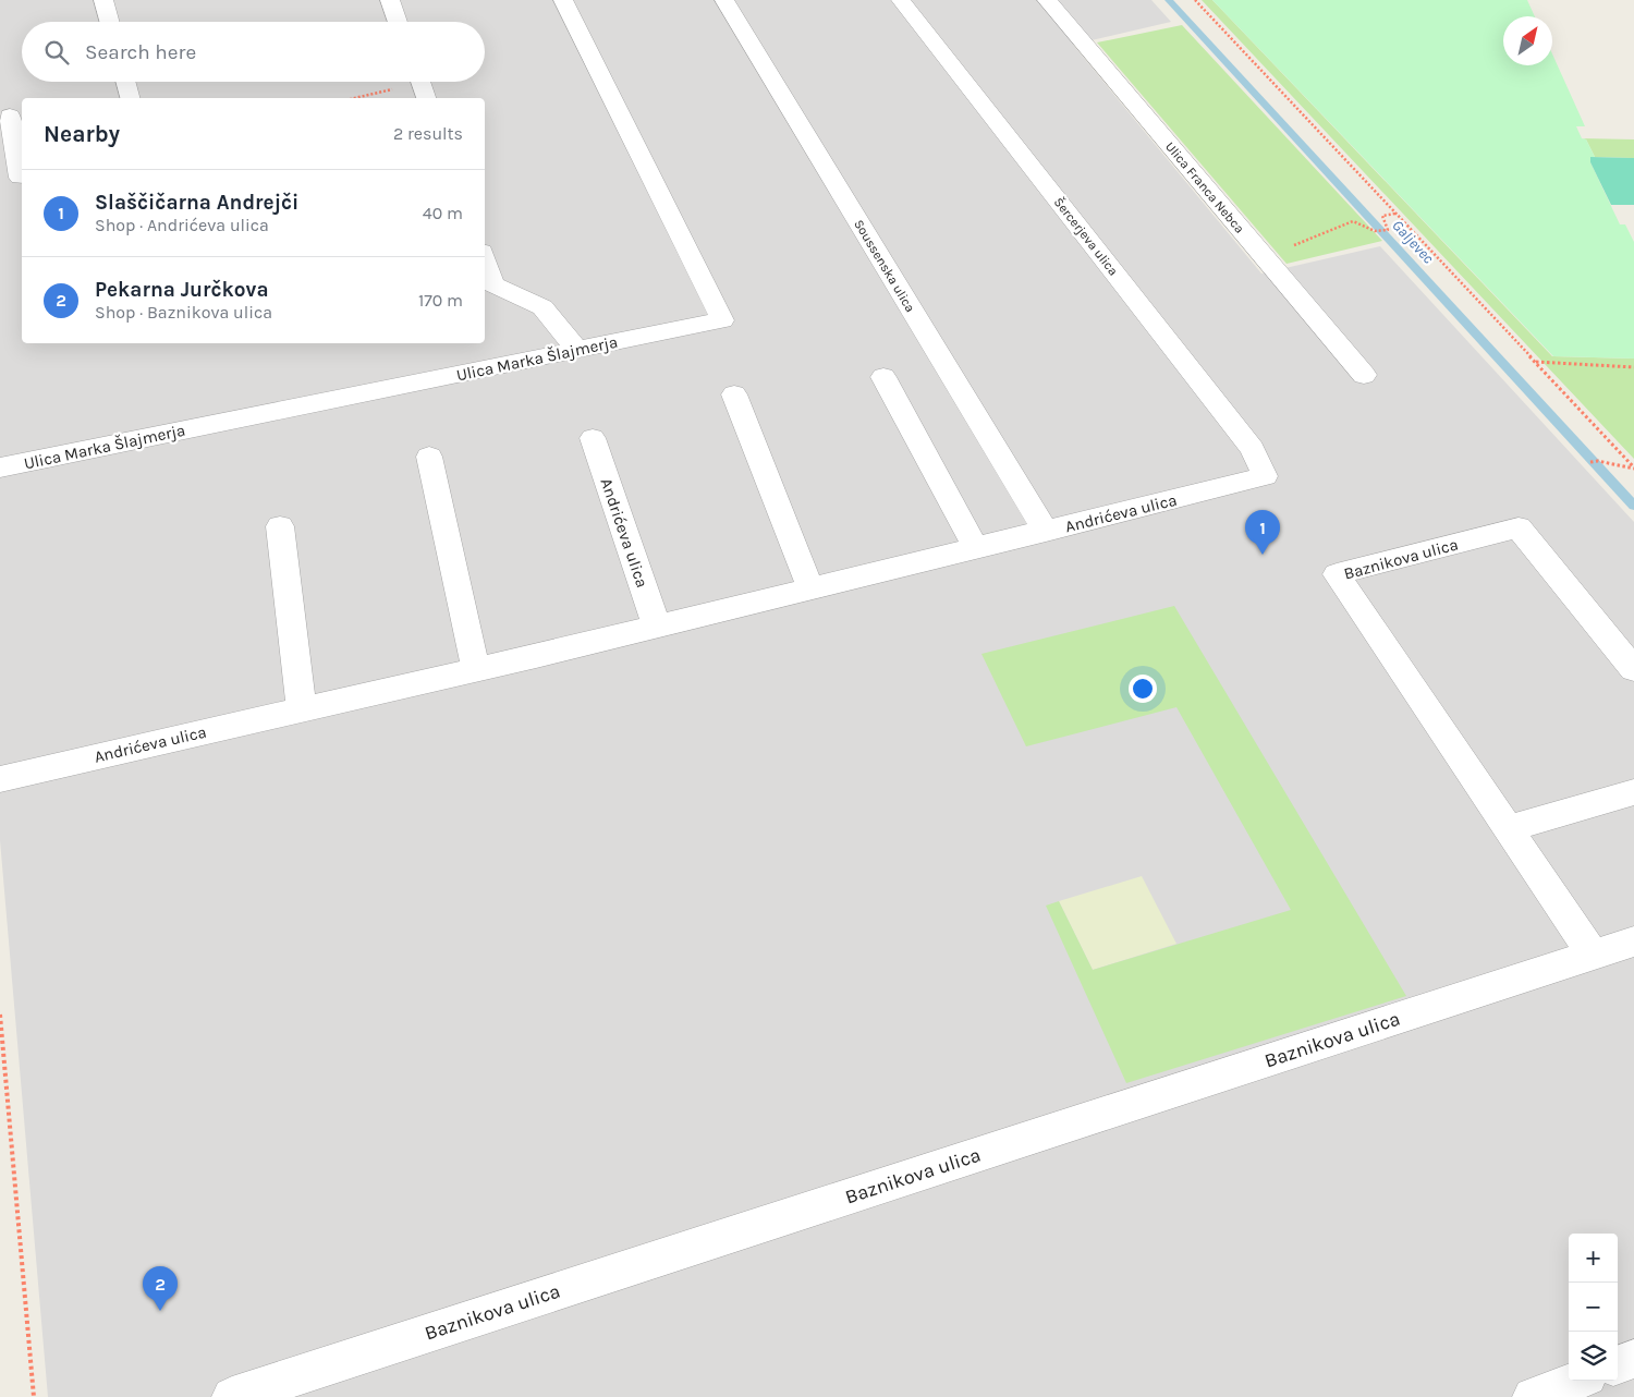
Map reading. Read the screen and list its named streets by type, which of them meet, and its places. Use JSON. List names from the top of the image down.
{
  "streets": {
    "street": [
      "Ulica Franca Nebca",
      "Šercerjeva ulica",
      "Soussenska ulica",
      "Ulica Marka Šlajmerja",
      "Andrićeva ulica",
      "Baznikova ulica"
    ]
  },
  "crossings": [
    ["Šercerjeva ulica", "Andrićeva ulica"],
    ["Soussenska ulica", "Andrićeva ulica"]
  ],
  "water": ["Galjevec"],
  "north": "top right",
  "page": {
    "search": "Search here",
    "heading": ["Nearby", "2 results"],
    "list": [
      {
        "mark": "1",
        "name": "Slaščičarna Andrejči",
        "note": "Shop · Andrićeva ulica",
        "value": "40 m"
      },
      {
        "mark": "2",
        "name": "Pekarna Jurčkova",
        "note": "Shop · Baznikova ulica",
        "value": "170 m"
      }
    ],
    "pins": ["1", "2"],
    "map_buttons": ["+", "−"]
  }
}
